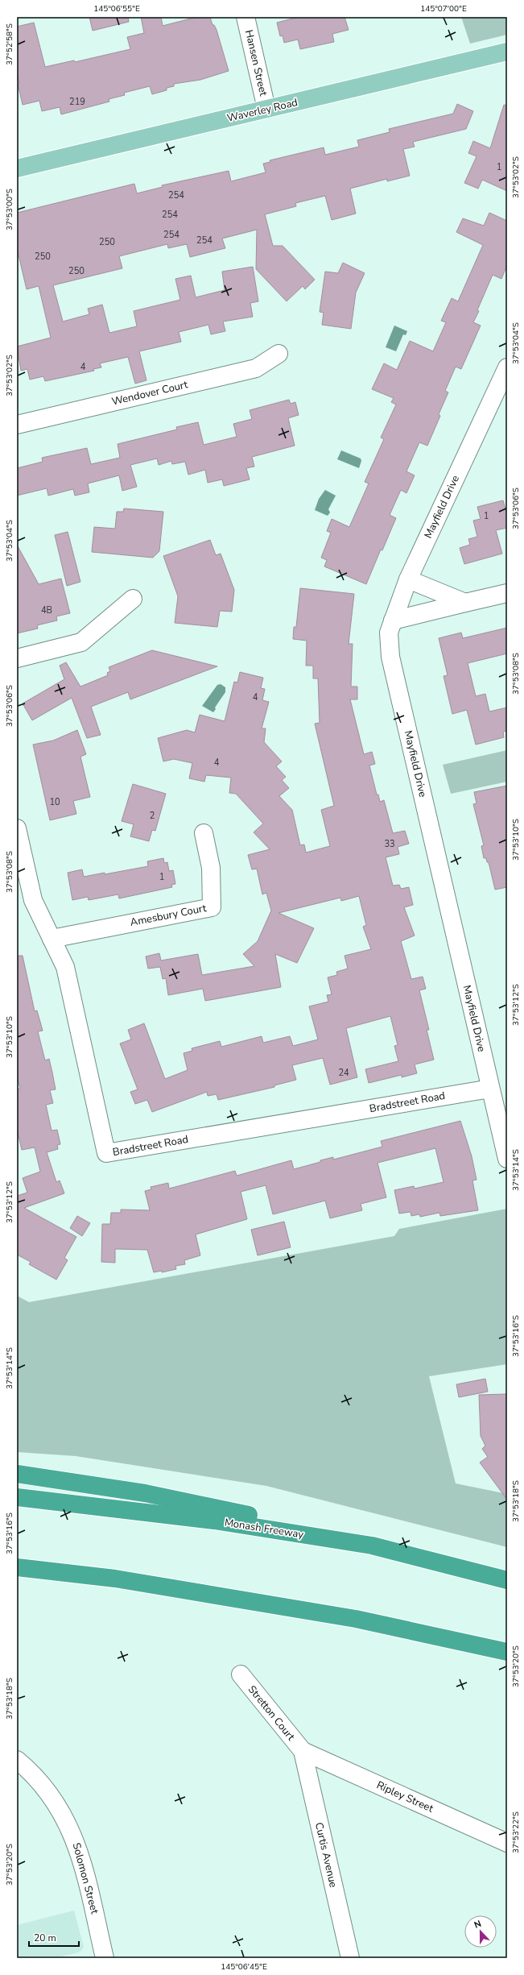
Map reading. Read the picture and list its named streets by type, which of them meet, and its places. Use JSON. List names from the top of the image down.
{
  "streets": {
    "highway": ["Monash Freeway"],
    "main road": ["Waverley Road"],
    "street": [
      "Hansen Street",
      "Wendover Court",
      "Mayfield Drive",
      "Amesbury Court",
      "Bradstreet Road",
      "Stretton Court",
      "Ripley Street",
      "Curtis Avenue",
      "Solomon Street"
    ]
  },
  "crossings": [
    ["Hansen Street", "Waverley Road"],
    ["Mayfield Drive", "Bradstreet Road"],
    ["Amesbury Court", "Bradstreet Road"],
    ["Stretton Court", "Ripley Street"],
    ["Stretton Court", "Curtis Avenue"],
    ["Ripley Street", "Curtis Avenue"]
  ],
  "house_numbers": [
    "219",
    "1",
    "254",
    "254",
    "254",
    "254",
    "250",
    "250",
    "250",
    "4",
    "1",
    "4B",
    "4",
    "4",
    "10",
    "2",
    "33",
    "1",
    "24"
  ],
  "scale_bar": "20 m",
  "north": "top",
  "coordinates": [
    "145°06'55\"E",
    "145°07'00\"E",
    "37°52'58\"S",
    "37°53'02\"S",
    "37°53'00\"S",
    "37°53'04\"S",
    "37°53'06\"S",
    "37°53'08\"S",
    "37°53'10\"S",
    "37°53'12\"S",
    "37°53'14\"S",
    "37°53'16\"S",
    "37°53'18\"S",
    "37°53'20\"S",
    "37°53'22\"S",
    "145°06'45\"E"
  ]
}
